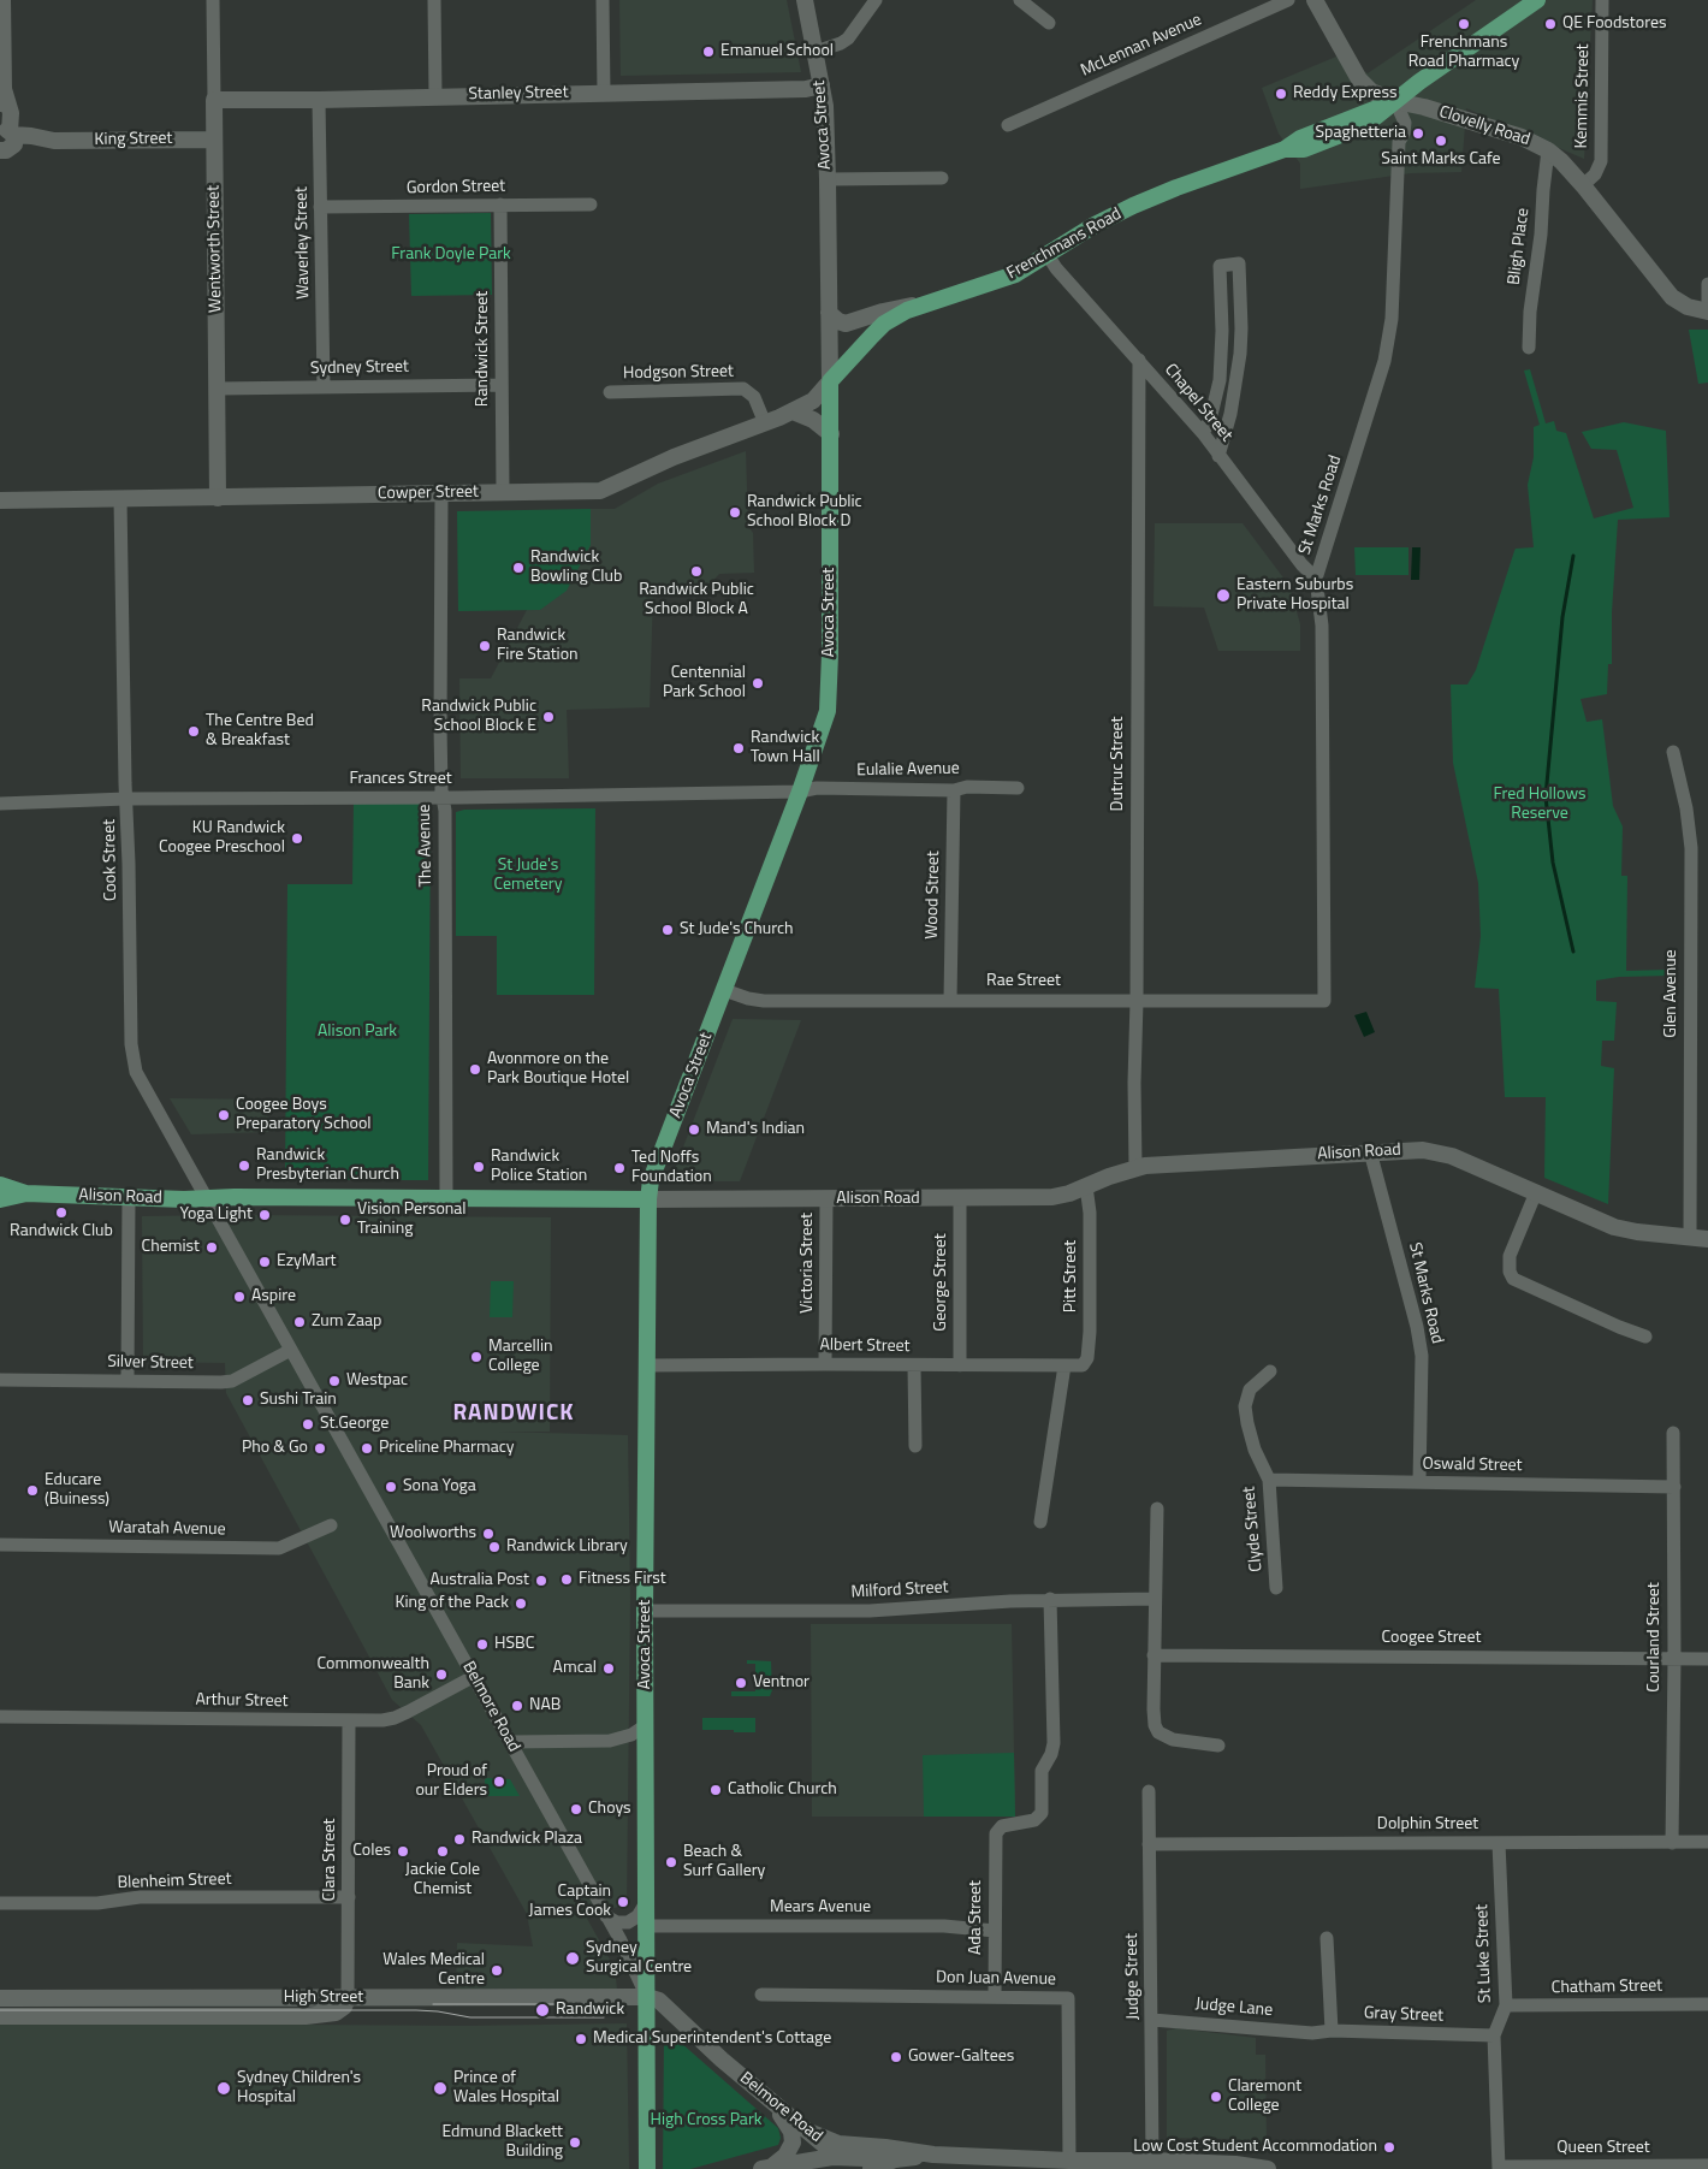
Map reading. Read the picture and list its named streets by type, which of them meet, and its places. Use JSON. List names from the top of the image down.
{
  "streets": {
    "main road": [
      "Stanley Street",
      "Avoca Street",
      "Clovelly Road",
      "King Street",
      "Frenchmans Road",
      "Wentworth Street",
      "Cowper Street",
      "Alison Road",
      "Belmore Road",
      "High Street"
    ],
    "street": [
      "McLennan Avenue",
      "Kemmis Street",
      "Gordon Street",
      "Waverley Street",
      "Bligh Place",
      "Randwick Street",
      "Sydney Street",
      "Hodgson Street",
      "Chapel Street",
      "St Marks Road",
      "Dutruc Street",
      "Eulalie Avenue",
      "Frances Street",
      "The Avenue",
      "Cook Street",
      "Wood Street",
      "Rae Street",
      "Glen Avenue",
      "Victoria Street",
      "Pitt Street",
      "George Street",
      "Albert Street",
      "Silver Street",
      "Oswald Street",
      "Waratah Avenue",
      "Clyde Street",
      "Milford Street",
      "Courland Street",
      "Coogee Street",
      "Arthur Street",
      "Dolphin Street",
      "Clara Street",
      "Blenheim Street",
      "Mears Avenue",
      "Ada Street",
      "St Luke Street",
      "Judge Street",
      "Don Juan Avenue",
      "Chatham Street",
      "Judge Lane",
      "Gray Street",
      "Queen Street"
    ]
  },
  "crossings": [
    ["Stanley Street", "Avoca Street"],
    ["Stanley Street", "Waverley Street"],
    ["Stanley Street", "Wentworth Street"],
    ["Kemmis Street", "Clovelly Road"],
    ["Avoca Street", "Frenchmans Road"],
    ["Avoca Street", "Cowper Street"],
    ["Avoca Street", "Eulalie Avenue"],
    ["Avoca Street", "Frances Street"],
    ["Avoca Street", "Rae Street"],
    ["Avoca Street", "Alison Road"],
    ["Avoca Street", "Albert Street"],
    ["Avoca Street", "Milford Street"],
    ["Avoca Street", "Belmore Road"],
    ["Avoca Street", "Mears Avenue"],
    ["Avoca Street", "High Street"],
    ["Clovelly Road", "Frenchmans Road"],
    ["Clovelly Road", "Bligh Place"],
    ["Clovelly Road", "St Marks Road"],
    ["King Street", "Wentworth Street"],
    ["Gordon Street", "Waverley Street"],
    ["Gordon Street", "Randwick Street"],
    ["Waverley Street", "Sydney Street"],
    ["Frenchmans Road", "Chapel Street"],
    ["Frenchmans Road", "Cowper Street"],
    ["Frenchmans Road", "St Marks Road"],
    ["Wentworth Street", "Sydney Street"],
    ["Wentworth Street", "Cowper Street"],
    ["Randwick Street", "Sydney Street"],
    ["Randwick Street", "Cowper Street"],
    ["Hodgson Street", "Cowper Street"],
    ["Chapel Street", "St Marks Road"],
    ["Chapel Street", "Dutruc Street"],
    ["Cowper Street", "The Avenue"],
    ["Cowper Street", "Cook Street"],
    ["St Marks Road", "Rae Street"],
    ["St Marks Road", "Alison Road"],
    ["St Marks Road", "Oswald Street"],
    ["Dutruc Street", "Rae Street"],
    ["Dutruc Street", "Alison Road"],
    ["Eulalie Avenue", "Frances Street"],
    ["Eulalie Avenue", "Wood Street"],
    ["Frances Street", "The Avenue"],
    ["Frances Street", "Cook Street"],
    ["The Avenue", "Alison Road"],
    ["Cook Street", "Alison Road"],
    ["Cook Street", "Belmore Road"],
    ["Wood Street", "Rae Street"],
    ["Glen Avenue", "Alison Road"],
    ["Alison Road", "Victoria Street"],
    ["Alison Road", "Pitt Street"],
    ["Alison Road", "George Street"],
    ["Alison Road", "Belmore Road"],
    ["Victoria Street", "Albert Street"],
    ["Pitt Street", "Albert Street"],
    ["George Street", "Albert Street"],
    ["Silver Street", "Belmore Road"],
    ["Oswald Street", "Clyde Street"],
    ["Oswald Street", "Courland Street"],
    ["Milford Street", "Ada Street"],
    ["Courland Street", "Coogee Street"],
    ["Courland Street", "Dolphin Street"],
    ["Arthur Street", "Belmore Road"],
    ["Arthur Street", "Clara Street"],
    ["Belmore Road", "High Street"],
    ["Dolphin Street", "St Luke Street"],
    ["Dolphin Street", "Judge Street"],
    ["Clara Street", "Blenheim Street"],
    ["Clara Street", "High Street"],
    ["Mears Avenue", "Ada Street"],
    ["Ada Street", "Don Juan Avenue"],
    ["St Luke Street", "Chatham Street"],
    ["St Luke Street", "Gray Street"],
    ["St Luke Street", "Queen Street"],
    ["Judge Street", "Judge Lane"],
    ["Judge Lane", "Gray Street"]
  ],
  "districts": ["RANDWICK"],
  "parks": [
    "Frank Doyle Park",
    "Fred Hollows Reserve",
    "St Jude's Cemetery",
    "Alison Park",
    "High Cross Park"
  ],
  "places": [
    "Frenchmans Road Pharmacy",
    "QE Foodstores",
    "Emanuel School",
    "Reddy Express",
    "Spaghetteria",
    "Saint Marks Cafe",
    "Randwick Public School Block D",
    "Randwick Bowling Club",
    "Randwick Public School Block A",
    "Eastern Suburbs Private Hospital",
    "Randwick Fire Station",
    "Centennial Park School",
    "Randwick Public School Block E",
    "The Centre Bed & Breakfast",
    "Randwick Town Hall",
    "KU Randwick Coogee Preschool",
    "St Jude's Church",
    "Avonmore on the Park Boutique Hotel",
    "Coogee Boys Preparatory School",
    "Mand's Indian",
    "Randwick Presbyterian Church",
    "Randwick Police Station",
    "Ted Noffs Foundation",
    "Randwick Club",
    "Yoga Light",
    "Vision Personal Training",
    "Chemist",
    "EzyMart",
    "Aspire",
    "Zum Zaap",
    "Marcellin College",
    "Westpac",
    "Sushi Train",
    "St.George",
    "Pho & Go",
    "Priceline Pharmacy",
    "Sona Yoga",
    "Educare (Buiness)",
    "Woolworths",
    "Randwick Library",
    "Fitness First",
    "Australia Post",
    "King of the Pack",
    "HSBC",
    "Amcal",
    "Commonwealth Bank",
    "Ventnor",
    "NAB",
    "Proud of our Elders",
    "Catholic Church",
    "Choys",
    "Randwick Plaza",
    "Coles",
    "Jackie Cole Chemist",
    "Beach & Surf Gallery",
    "Captain James Cook",
    "Sydney Surgical Centre",
    "Wales Medical Centre",
    "Randwick",
    "Medical Superintendent's Cottage",
    "Gower-Galtees",
    "Sydney Children's Hospital",
    "Prince of Wales Hospital",
    "Claremont College",
    "Edmund Blackett Building",
    "Low Cost Student Accommodation"
  ]
}
